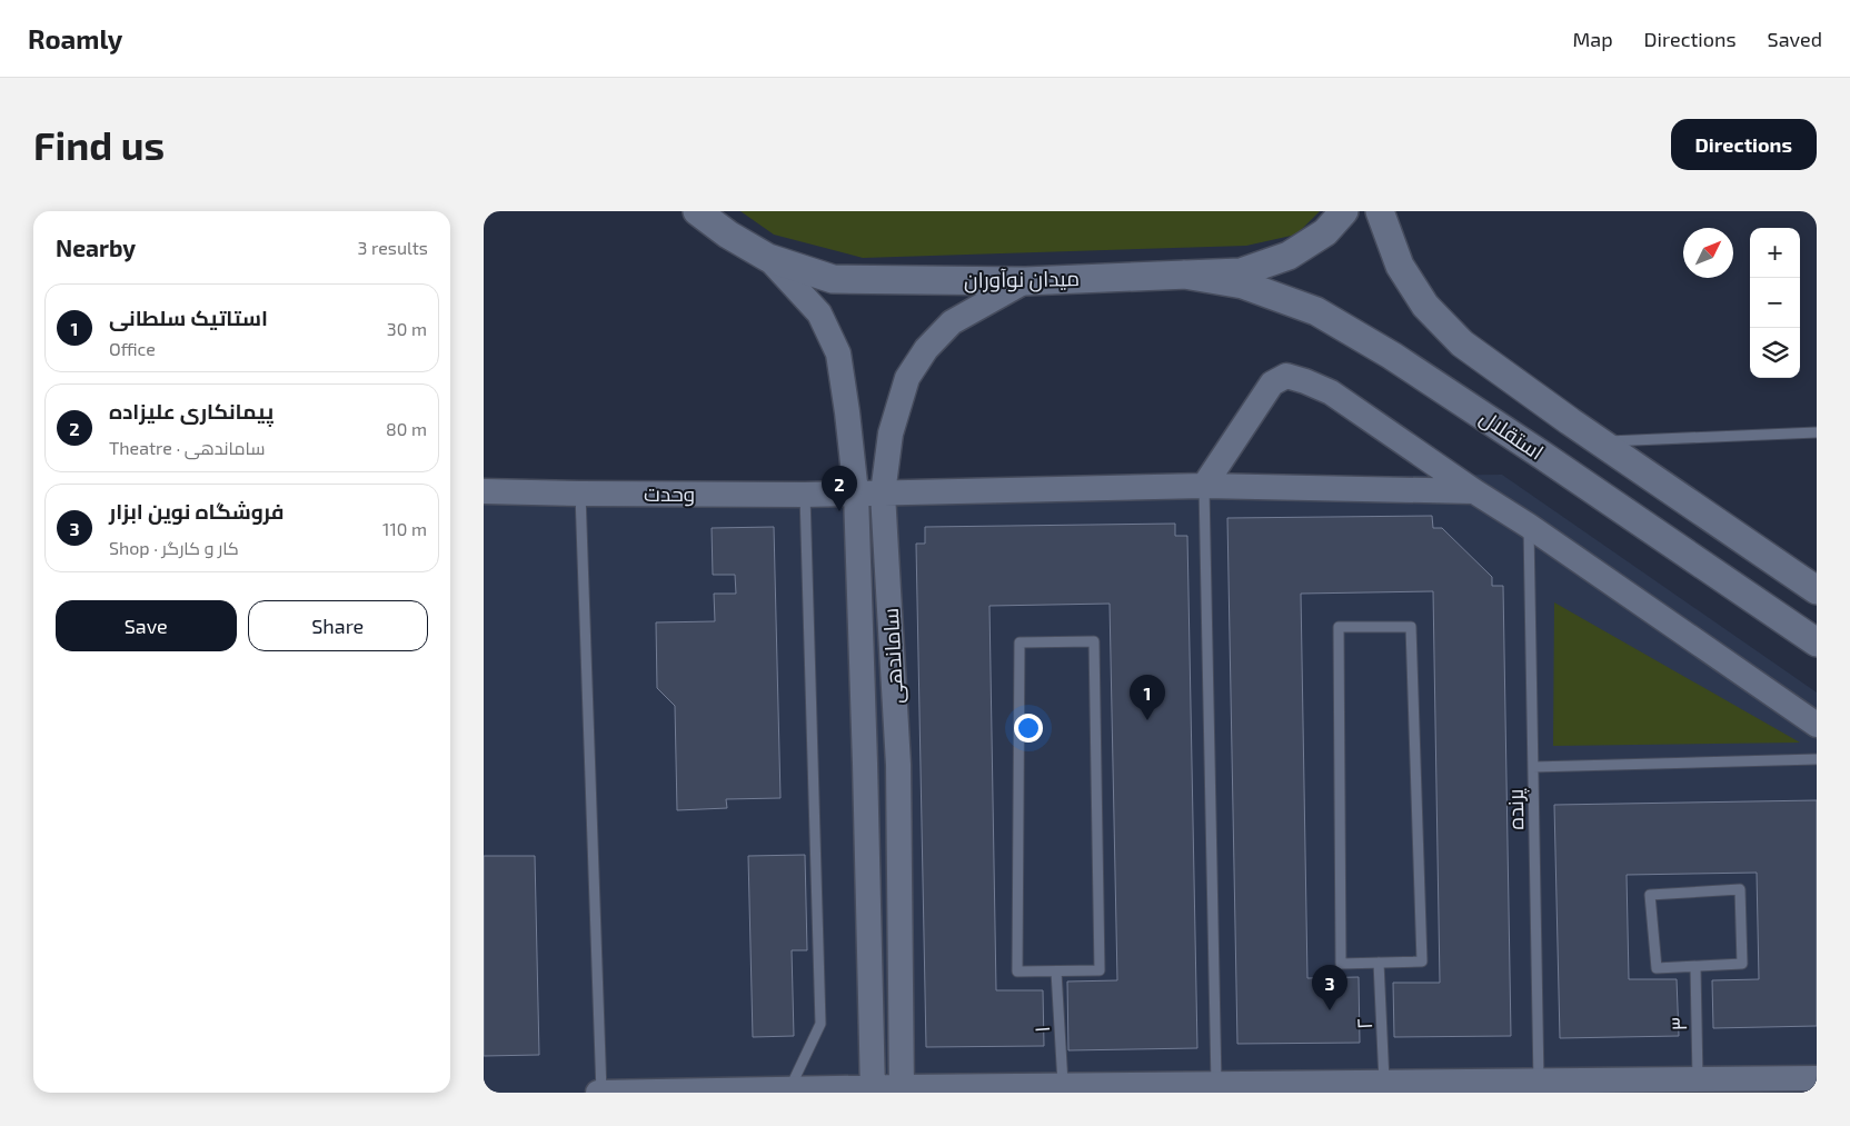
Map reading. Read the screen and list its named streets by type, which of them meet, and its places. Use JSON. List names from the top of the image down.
{
  "streets": {
    "main road": ["میدان نوآوران", "استقلال"],
    "street": ["وحدت", "ساماندهی"],
    "lane": [
      "پرنده",
      "۲",
      "۳",
      "۱"
    ]
  },
  "crossings": [
    ["میدان نوآوران", "استقلال"],
    ["میدان نوآوران", "ساماندهی"],
    ["وحدت", "ساماندهی"]
  ],
  "north": "top right",
  "page": {
    "header": "Roamly",
    "nav": ["Map", "Directions", "Saved"],
    "buttons": [
      "Directions",
      ["Save", "Share"]
    ],
    "title": "Find us",
    "heading": ["Nearby", "3 results"],
    "map_buttons": ["+", "−"],
    "list": [
      {
        "mark": "1",
        "name": "استاتیک سلطانی",
        "note": "Office",
        "value": "30 m"
      },
      {
        "mark": "2",
        "name": "پیمانکاری علیزاده",
        "note": "Theatre · ساماندهی",
        "value": "80 m"
      },
      {
        "mark": "3",
        "name": "فروشگاه نوین ابزار",
        "note": "Shop · کار و کارگر",
        "value": "110 m"
      }
    ],
    "pins": ["2", "1", "3"]
  }
}
